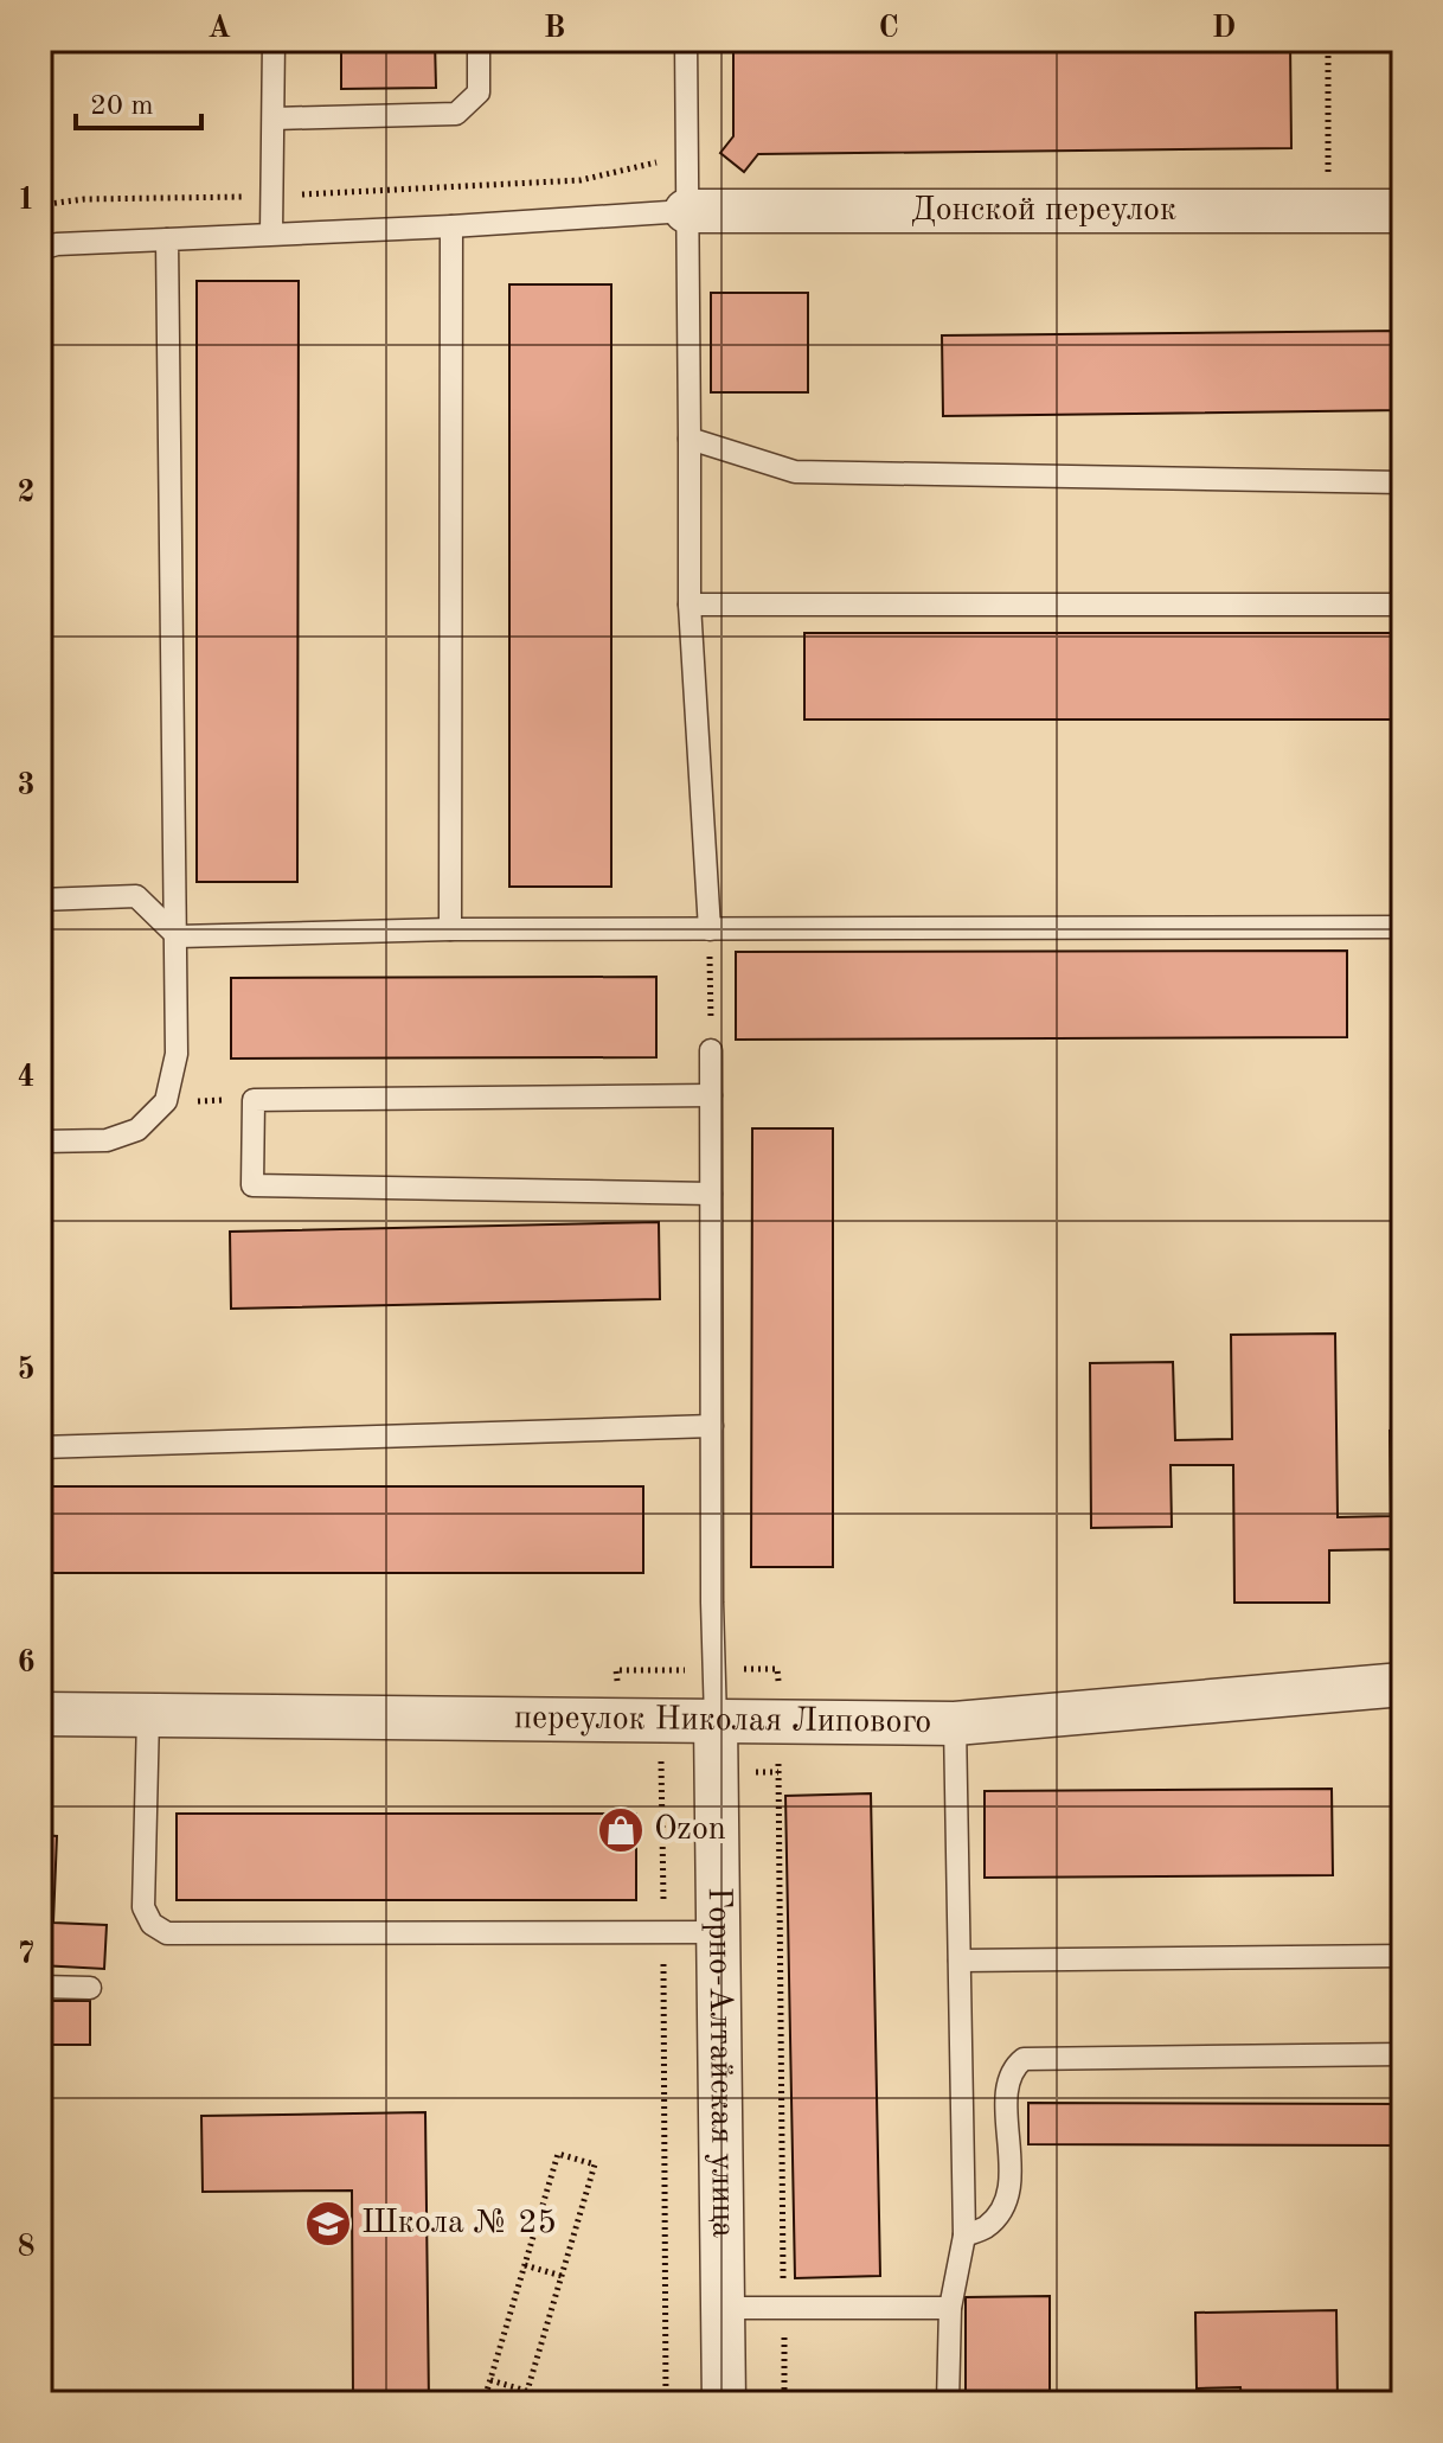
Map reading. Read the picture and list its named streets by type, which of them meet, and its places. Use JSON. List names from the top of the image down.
{
  "streets": {
    "street": ["Донской переулок", "переулок Николая Липового", "Горно-Алтайская улица"]
  },
  "crossings": [
    ["переулок Николая Липового", "Горно-Алтайская улица"]
  ],
  "places": {
    "shop": ["Ozon"],
    "school or university": ["Школа № 25"]
  },
  "scale_bar": "20 m",
  "grid": {
    "columns": [
      "A",
      "B",
      "C",
      "D"
    ],
    "rows": [
      "1",
      "2",
      "3",
      "4",
      "5",
      "6",
      "7",
      "8"
    ]
  }
}
